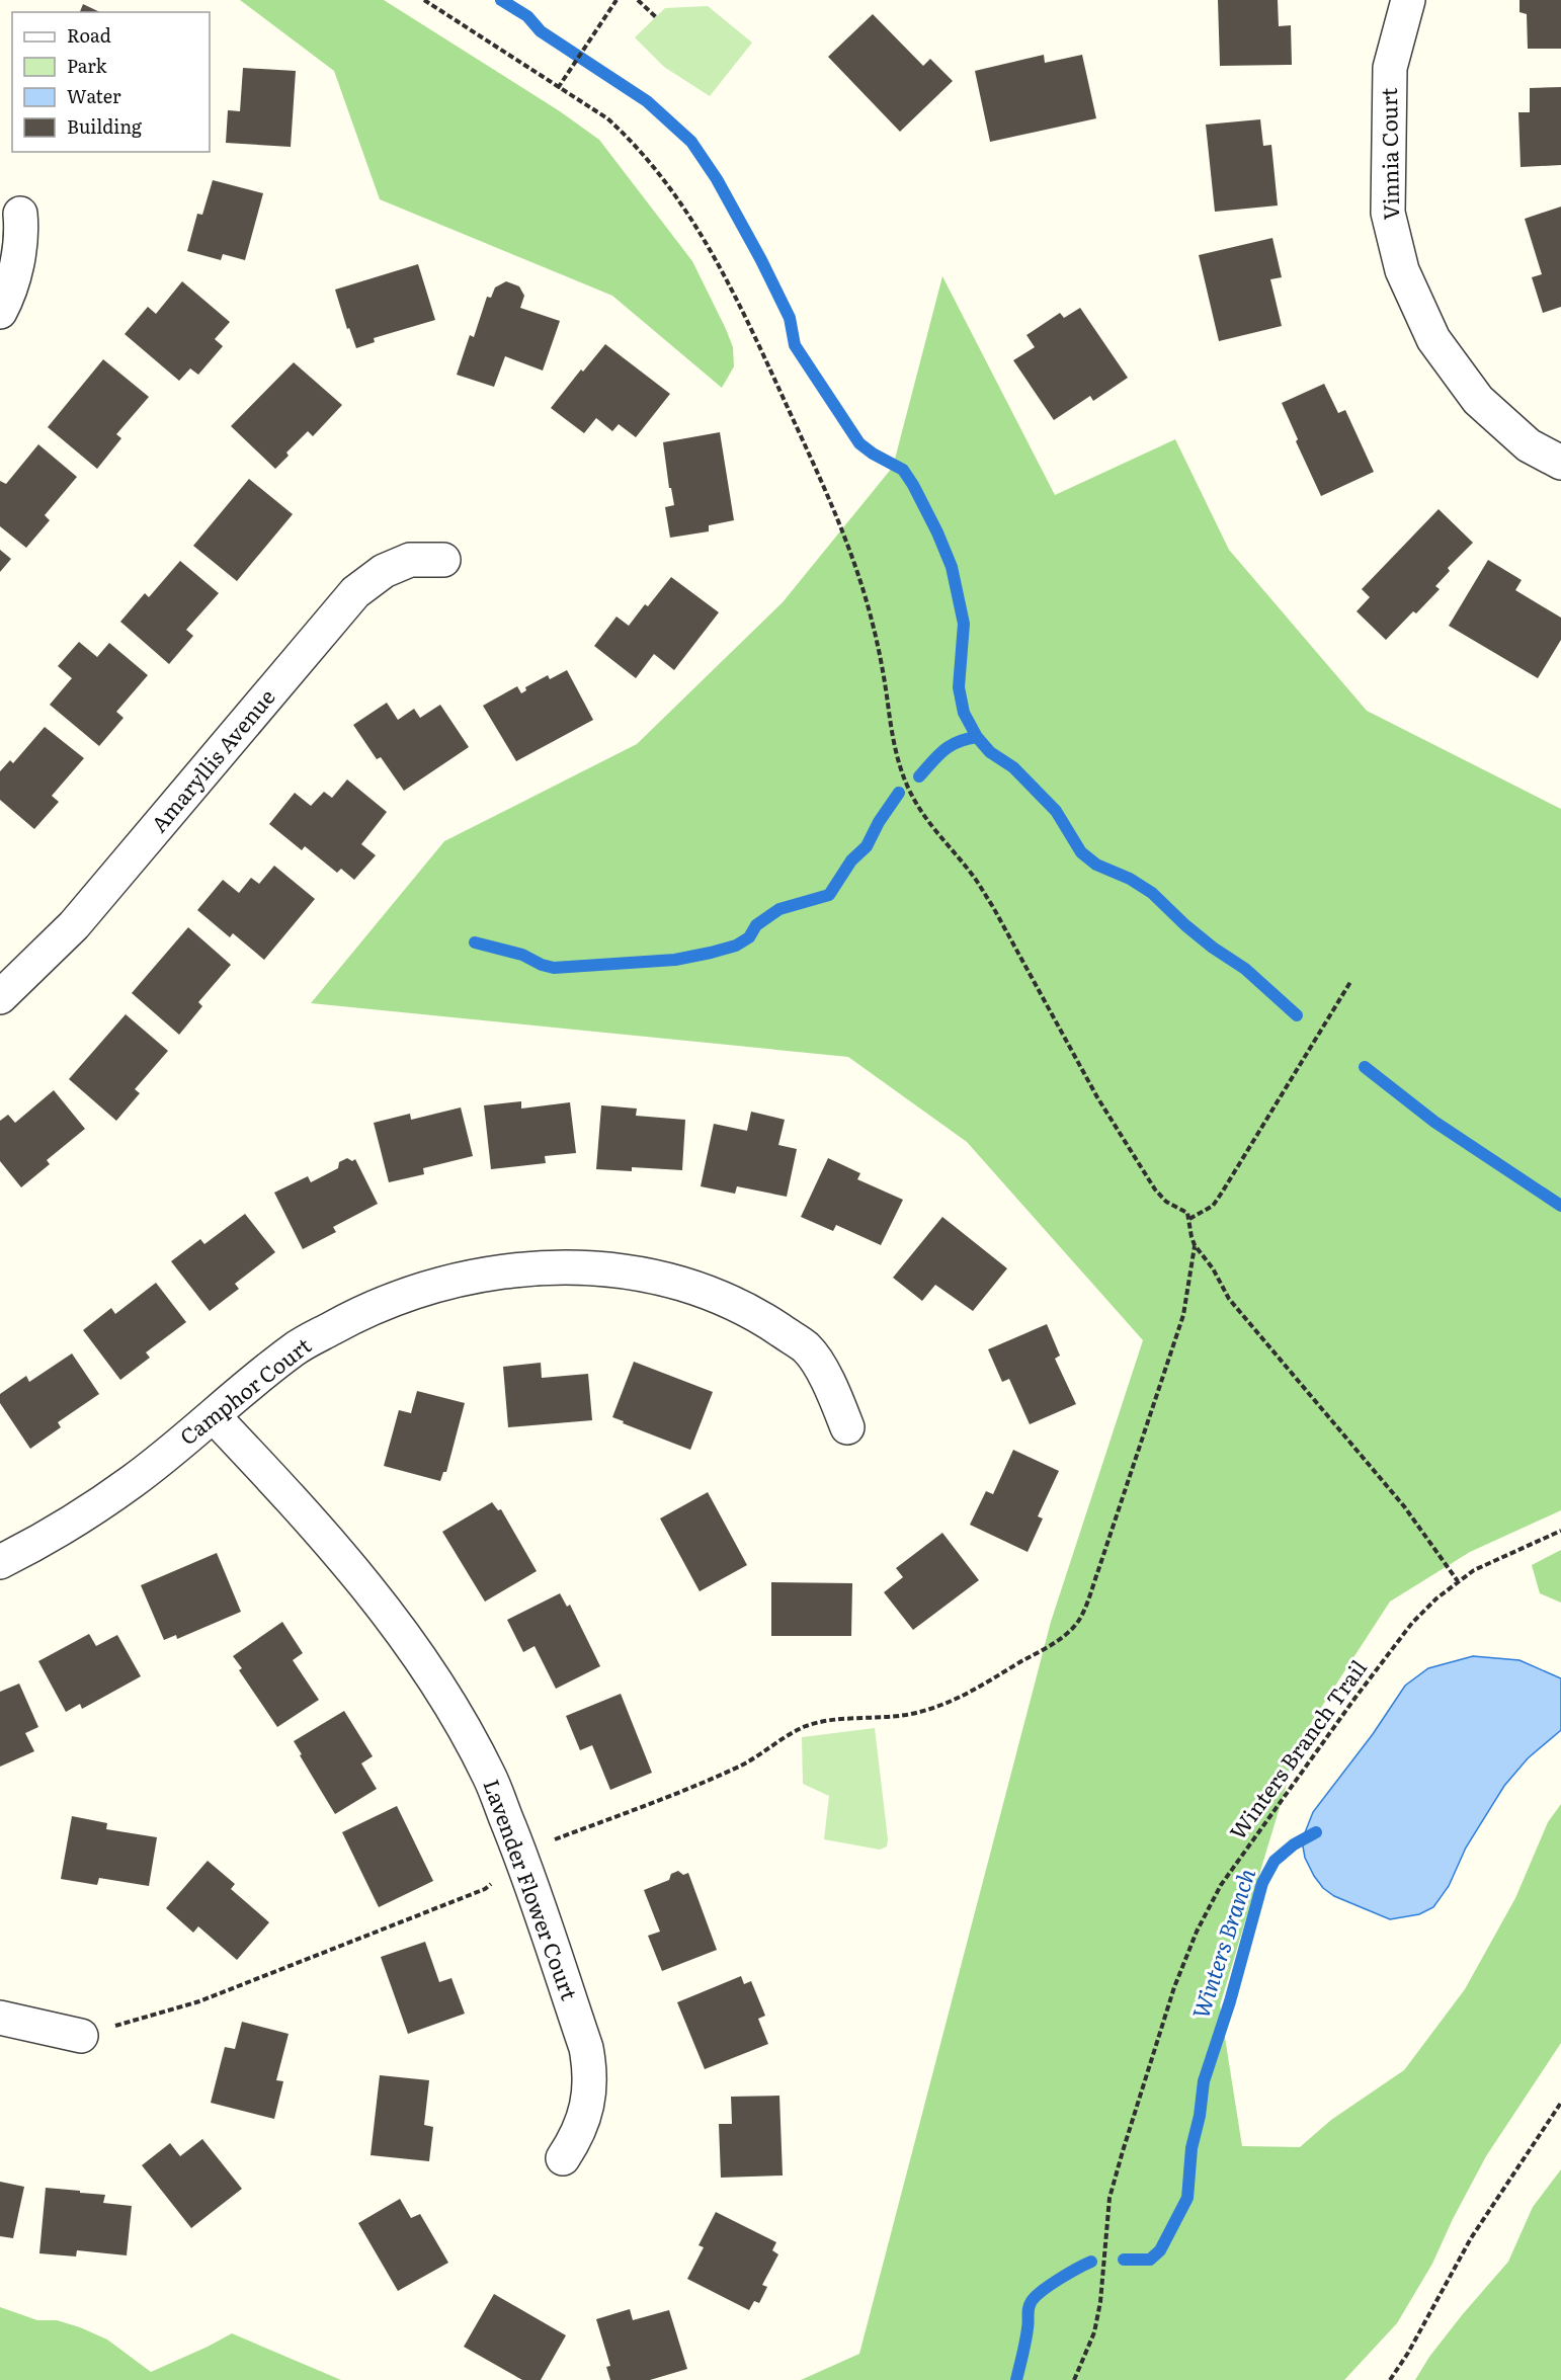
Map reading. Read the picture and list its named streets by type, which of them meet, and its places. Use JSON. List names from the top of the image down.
{
  "streets": {
    "street": [
      "Vinnia Court",
      "Amaryllis Avenue",
      "Camphor Court",
      "Lavender Flower Court"
    ],
    "path": ["Winters Branch Trail"]
  },
  "crossings": [
    ["Camphor Court", "Lavender Flower Court"]
  ],
  "water": ["Winters Branch"],
  "legend": [
    "Road",
    "Park",
    "Water",
    "Building"
  ]
}
